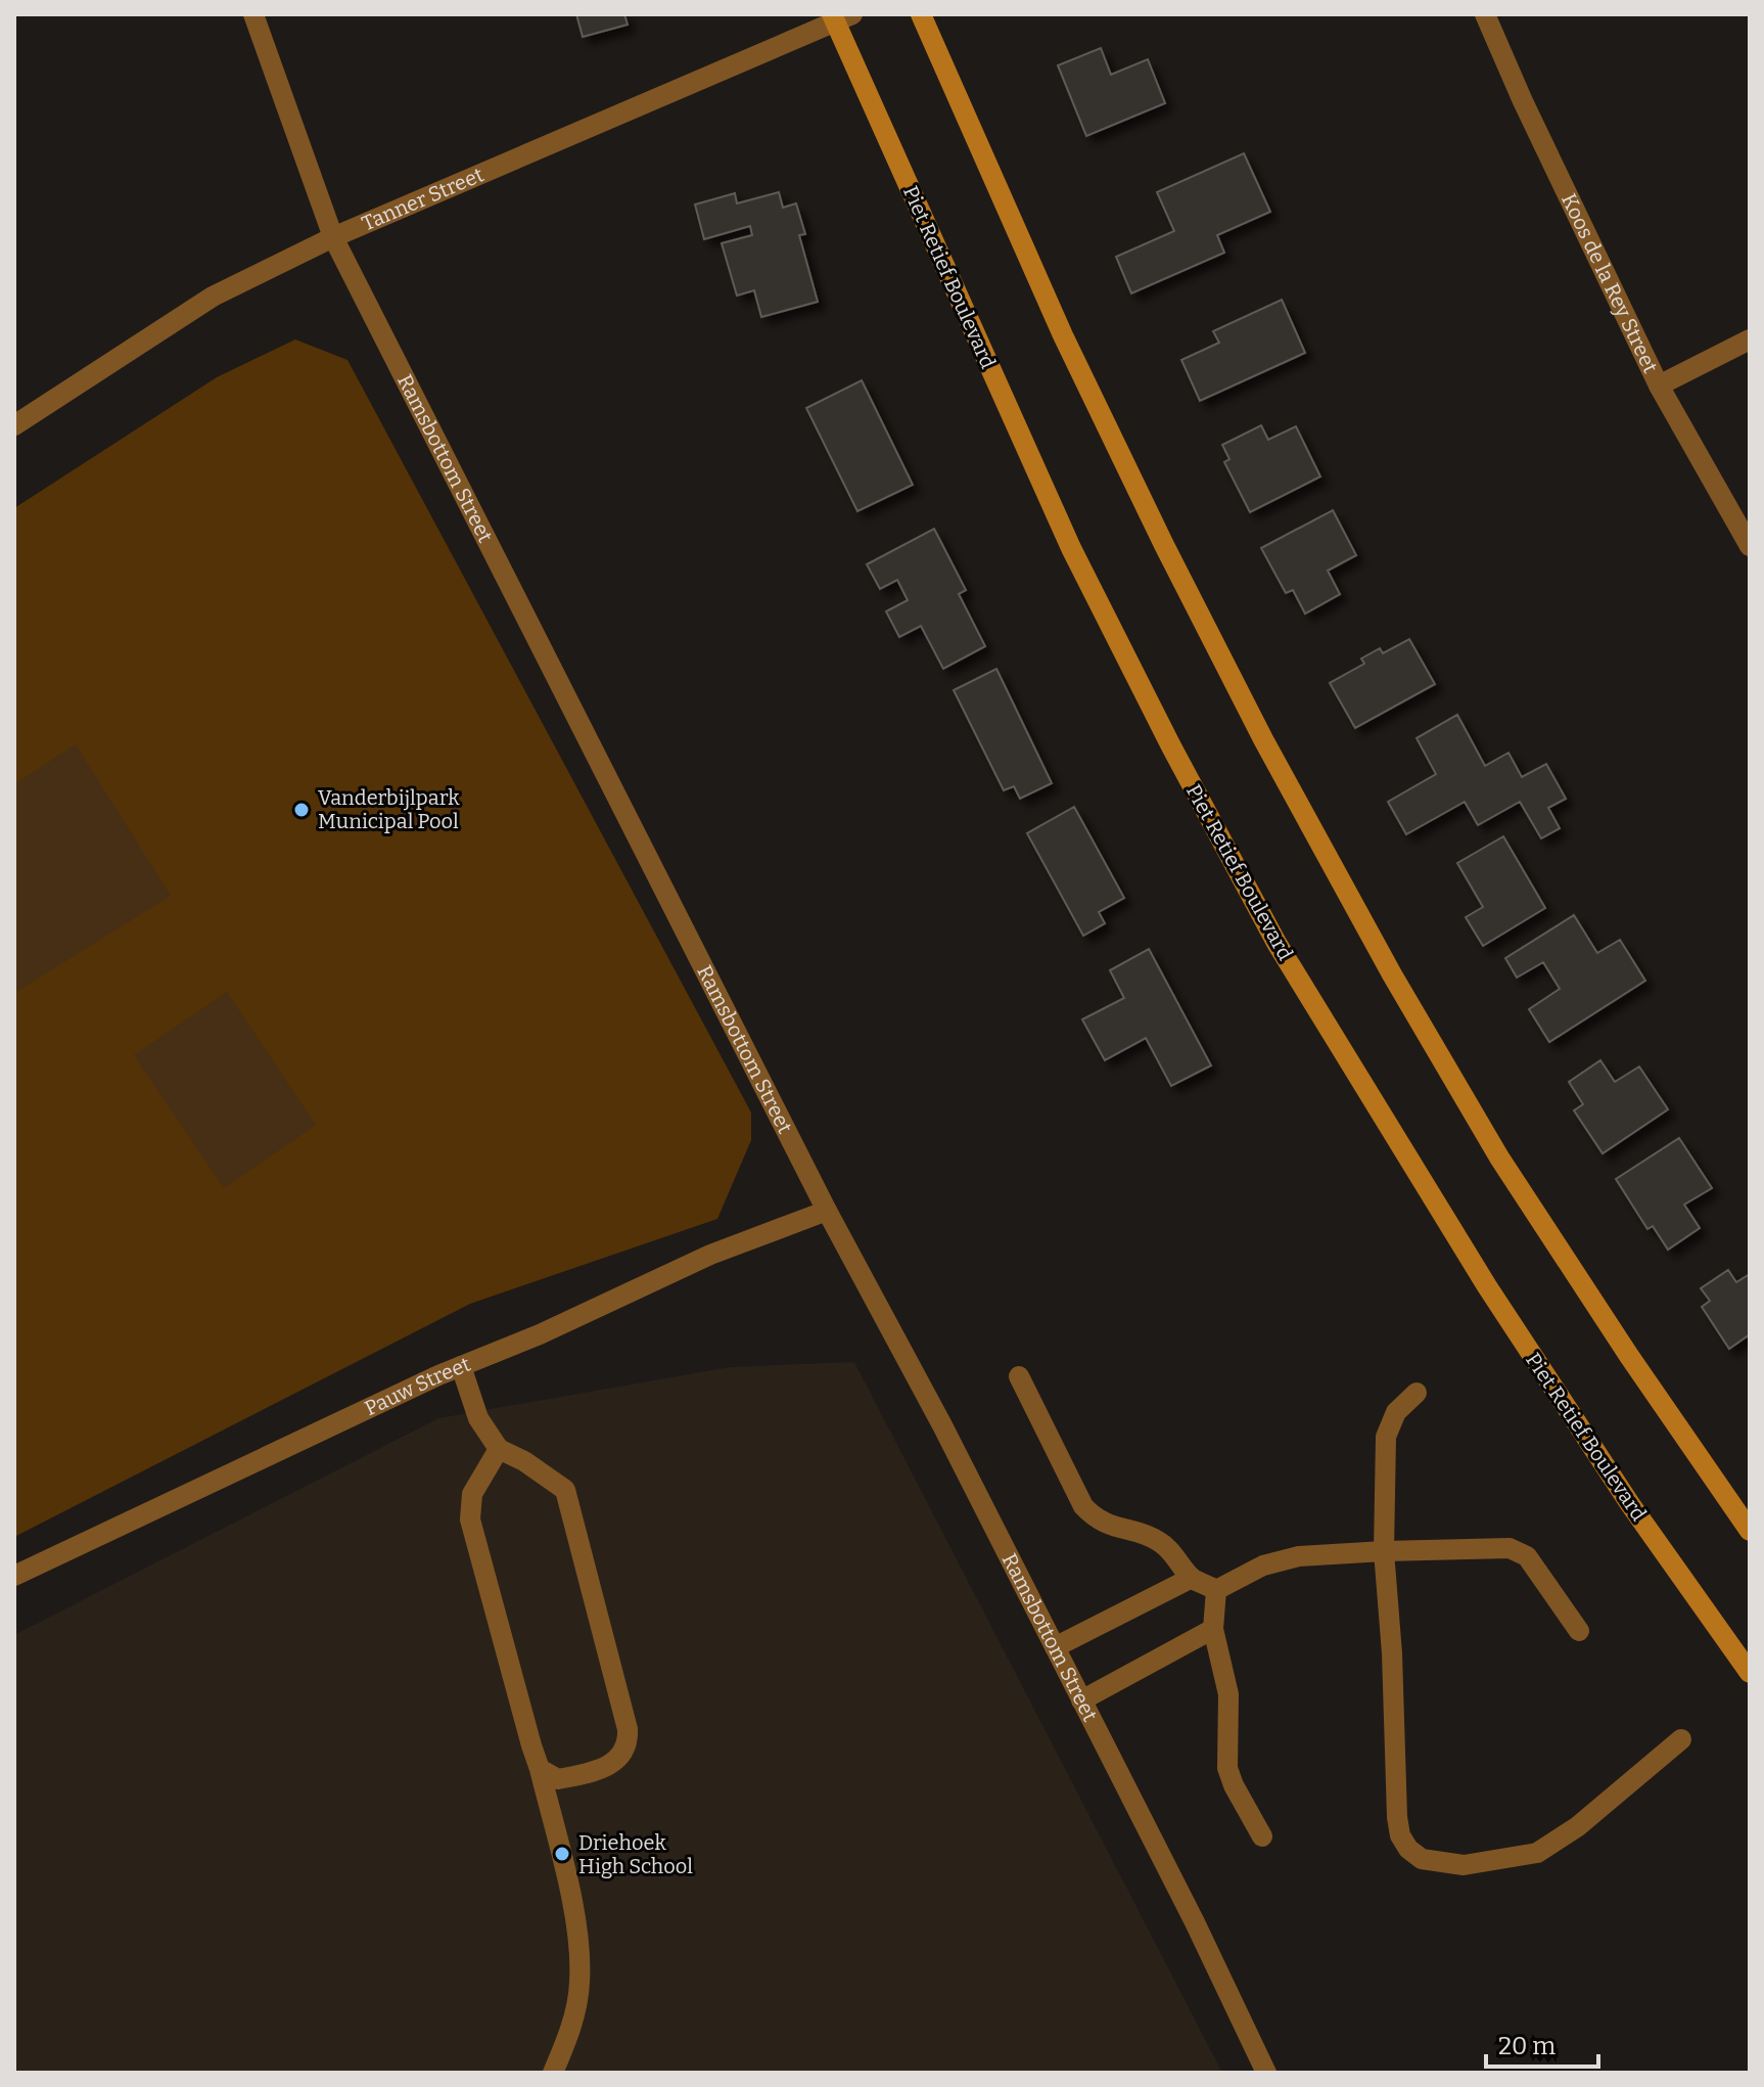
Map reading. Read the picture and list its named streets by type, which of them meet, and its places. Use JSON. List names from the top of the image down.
{
  "streets": {
    "street": [
      "Tanner Street",
      "Piet Retief Boulevard",
      "Koos de la Rey Street",
      "Ramsbottom Street",
      "Pauw Street"
    ]
  },
  "crossings": [
    ["Tanner Street", "Piet Retief Boulevard"],
    ["Tanner Street", "Ramsbottom Street"],
    ["Ramsbottom Street", "Pauw Street"]
  ],
  "places": ["Vanderbijlpark Municipal Pool", "Driehoek High School"],
  "scale_bar": "20 m"
}
